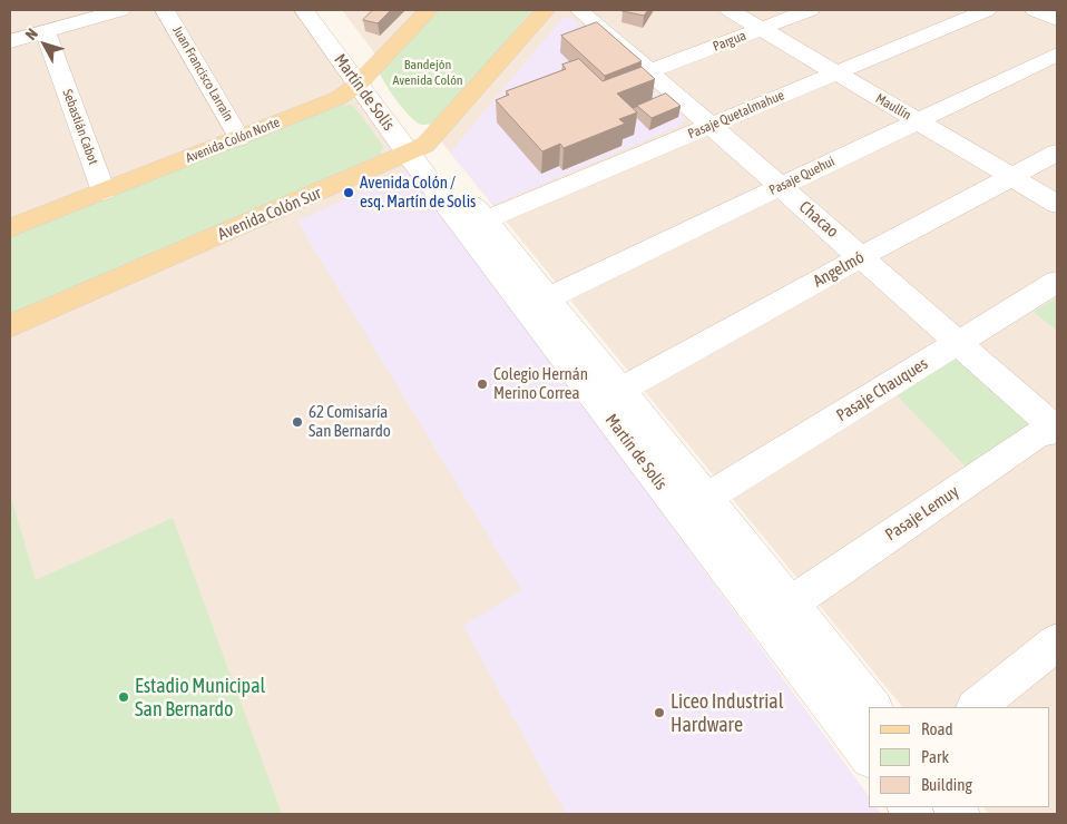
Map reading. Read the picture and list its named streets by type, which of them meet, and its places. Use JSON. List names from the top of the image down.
{
  "streets": {
    "main road": ["Avenida Colón Norte", "Avenida Colón Sur"],
    "street": [
      "Pargua",
      "Juan Francisco Larraín",
      "Martín de Solís",
      "Maullín",
      "Pasaje Quetalmahue",
      "Sebastián Cabot",
      "Pasaje Quehui",
      "Chacao",
      "Angelmó",
      "Pasaje Chauques",
      "Pasaje Lemuy"
    ]
  },
  "crossings": [
    ["Pargua", "Maullín"],
    ["Pargua", "Chacao"],
    ["Juan Francisco Larraín", "Avenida Colón Norte"],
    ["Martín de Solís", "Pasaje Quetalmahue"],
    ["Martín de Solís", "Avenida Colón Norte"],
    ["Martín de Solís", "Pasaje Quehui"],
    ["Martín de Solís", "Avenida Colón Sur"],
    ["Martín de Solís", "Angelmó"],
    ["Martín de Solís", "Pasaje Chauques"],
    ["Martín de Solís", "Pasaje Lemuy"],
    ["Maullín", "Pasaje Quetalmahue"],
    ["Maullín", "Pasaje Quehui"],
    ["Maullín", "Angelmó"],
    ["Pasaje Quetalmahue", "Chacao"],
    ["Sebastián Cabot", "Avenida Colón Norte"],
    ["Pasaje Quehui", "Chacao"],
    ["Chacao", "Angelmó"],
    ["Chacao", "Pasaje Chauques"],
    ["Chacao", "Pasaje Lemuy"]
  ],
  "parks": ["Bandejón Avenida Colón"],
  "places": [
    "Avenida Colón / esq. Martín de Solis",
    "Colegio Hernán Merino Correa",
    "62 Comisaría San Bernardo",
    "Estadio Municipal San Bernardo",
    "Liceo Industrial Hardware"
  ],
  "legend": ["Road", "Park", "Building"],
  "north": "top left"
}
